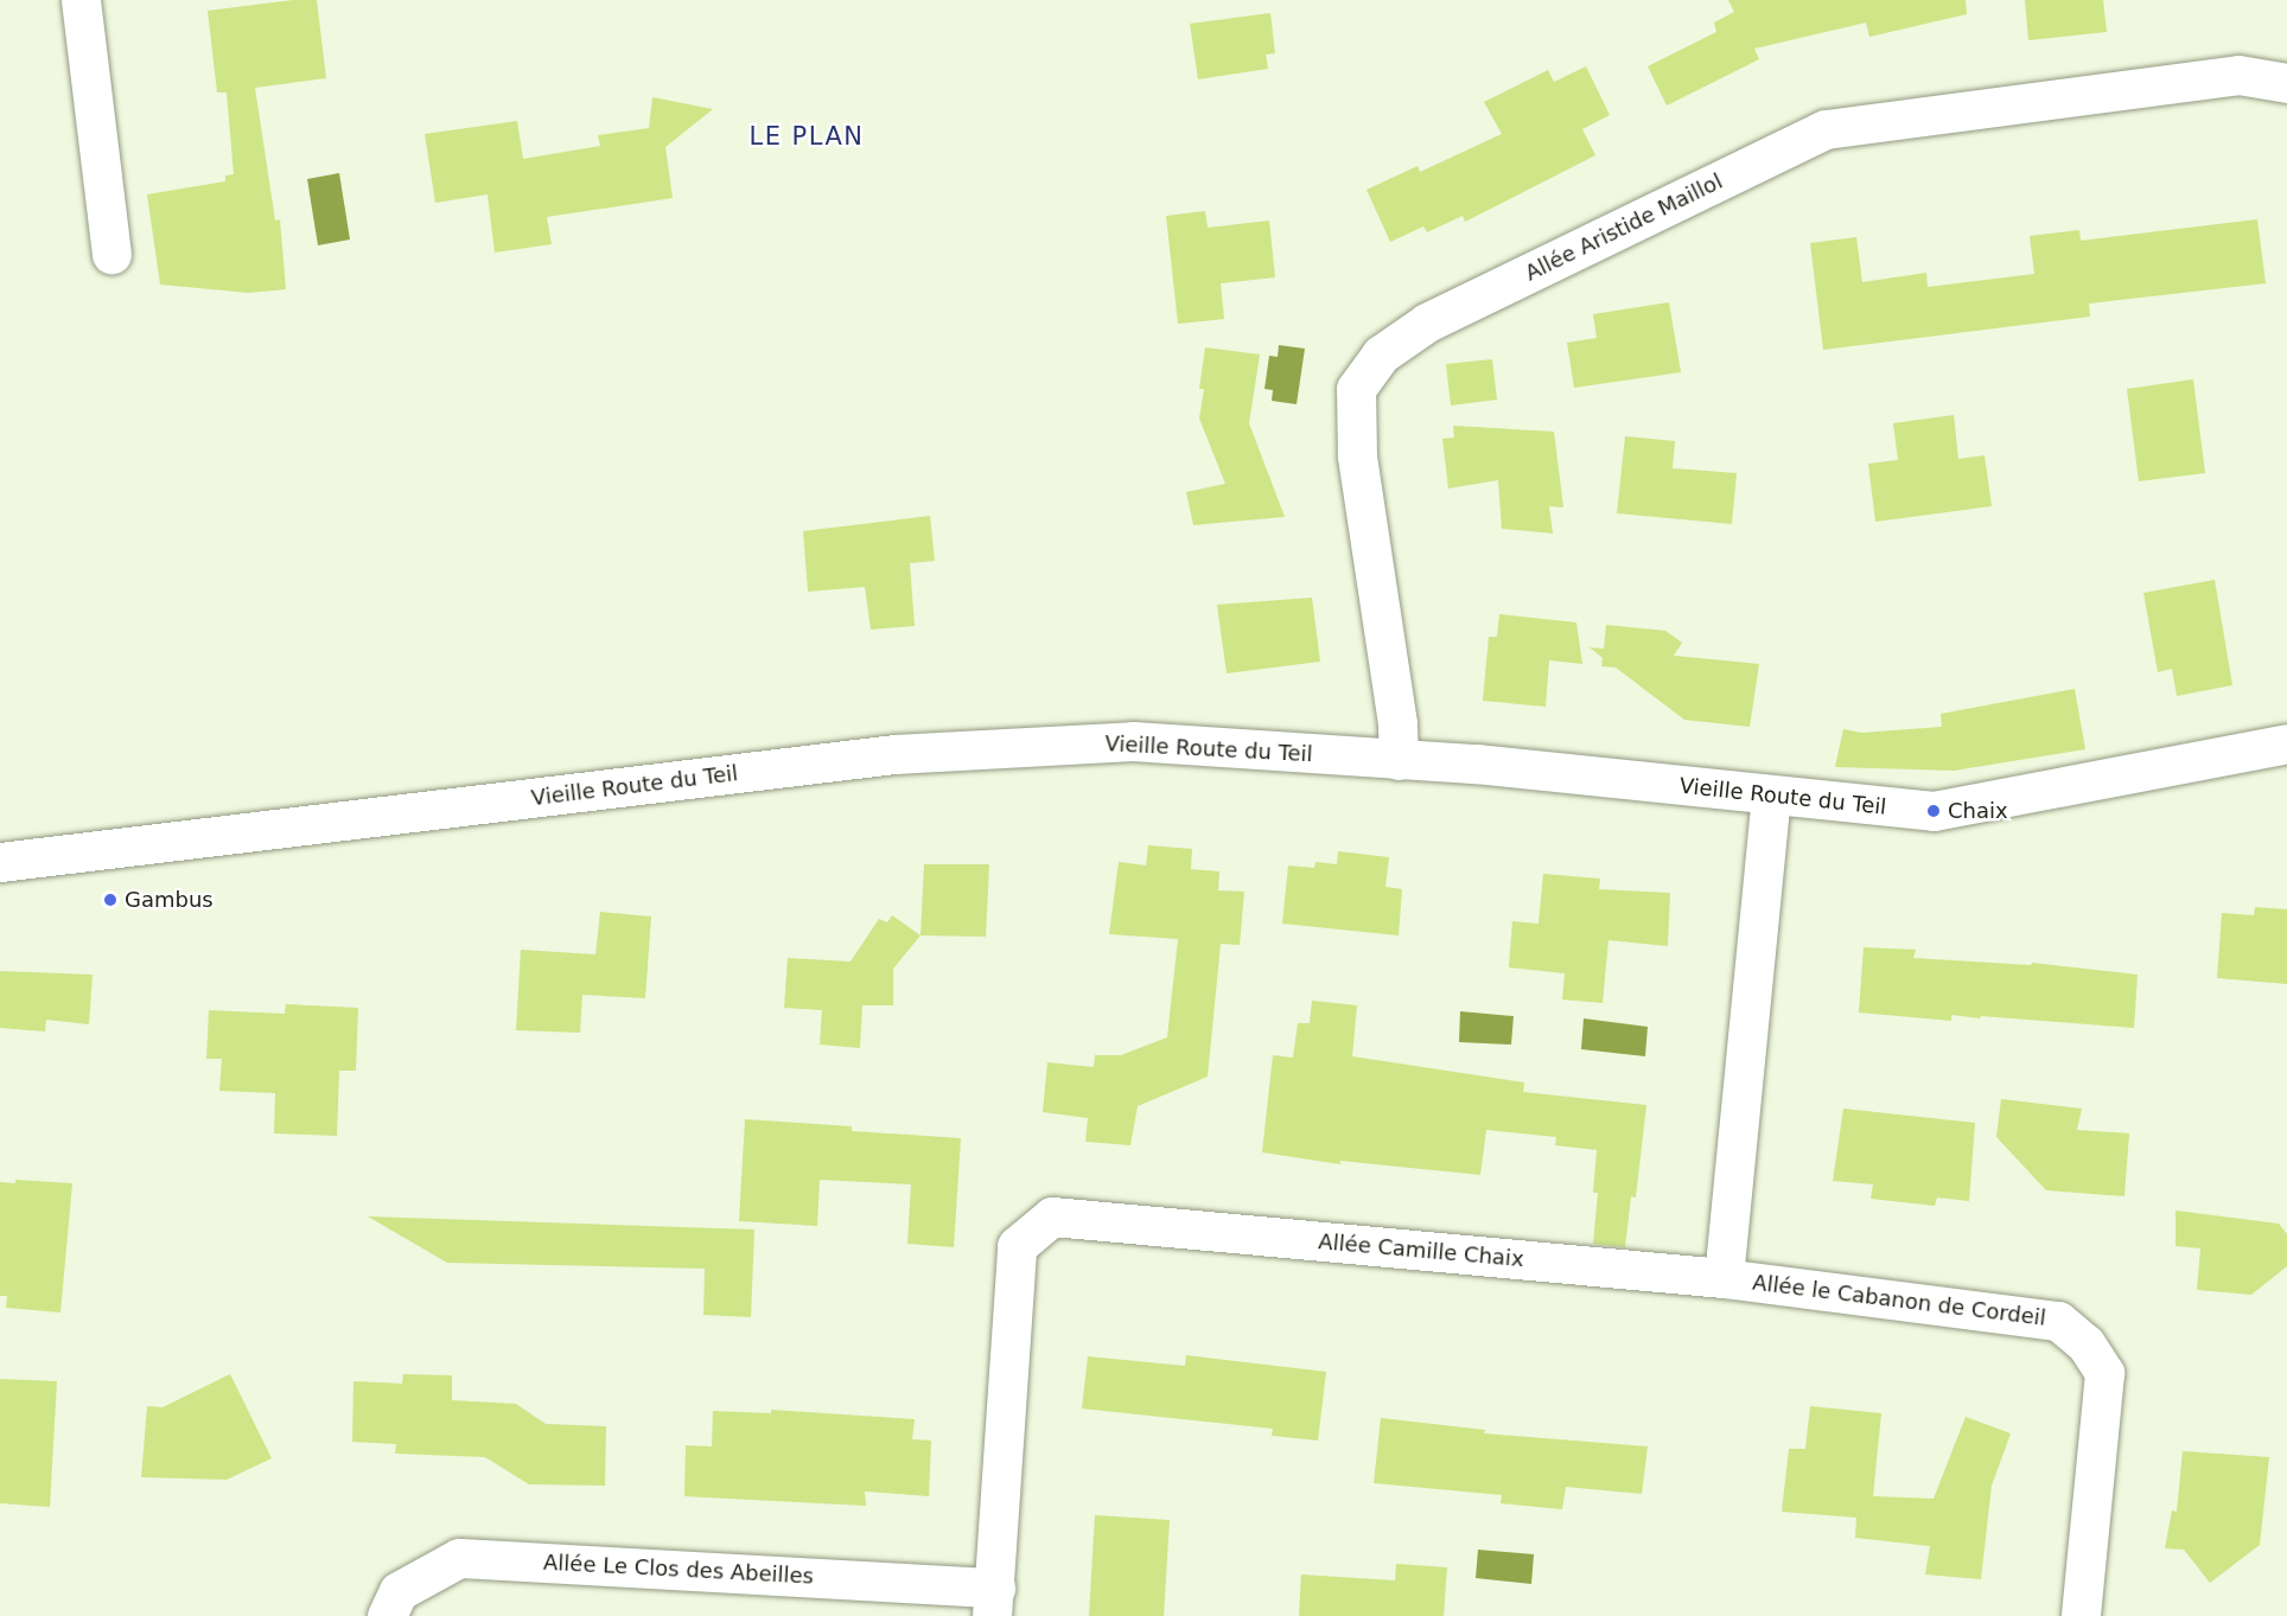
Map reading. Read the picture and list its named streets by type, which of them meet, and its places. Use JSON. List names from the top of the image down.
{
  "streets": {
    "street": [
      "Allée Aristide Maillol",
      "Vieille Route du Teil",
      "Allée Camille Chaix",
      "Allée le Cabanon de Cordeil",
      "Allée Le Clos des Abeilles"
    ]
  },
  "crossings": [
    ["Allée Aristide Maillol", "Vieille Route du Teil"],
    ["Allée Camille Chaix", "Allée le Cabanon de Cordeil"],
    ["Allée Camille Chaix", "Allée Le Clos des Abeilles"]
  ],
  "districts": ["LE PLAN"],
  "places": ["Chaix", "Gambus"]
}
